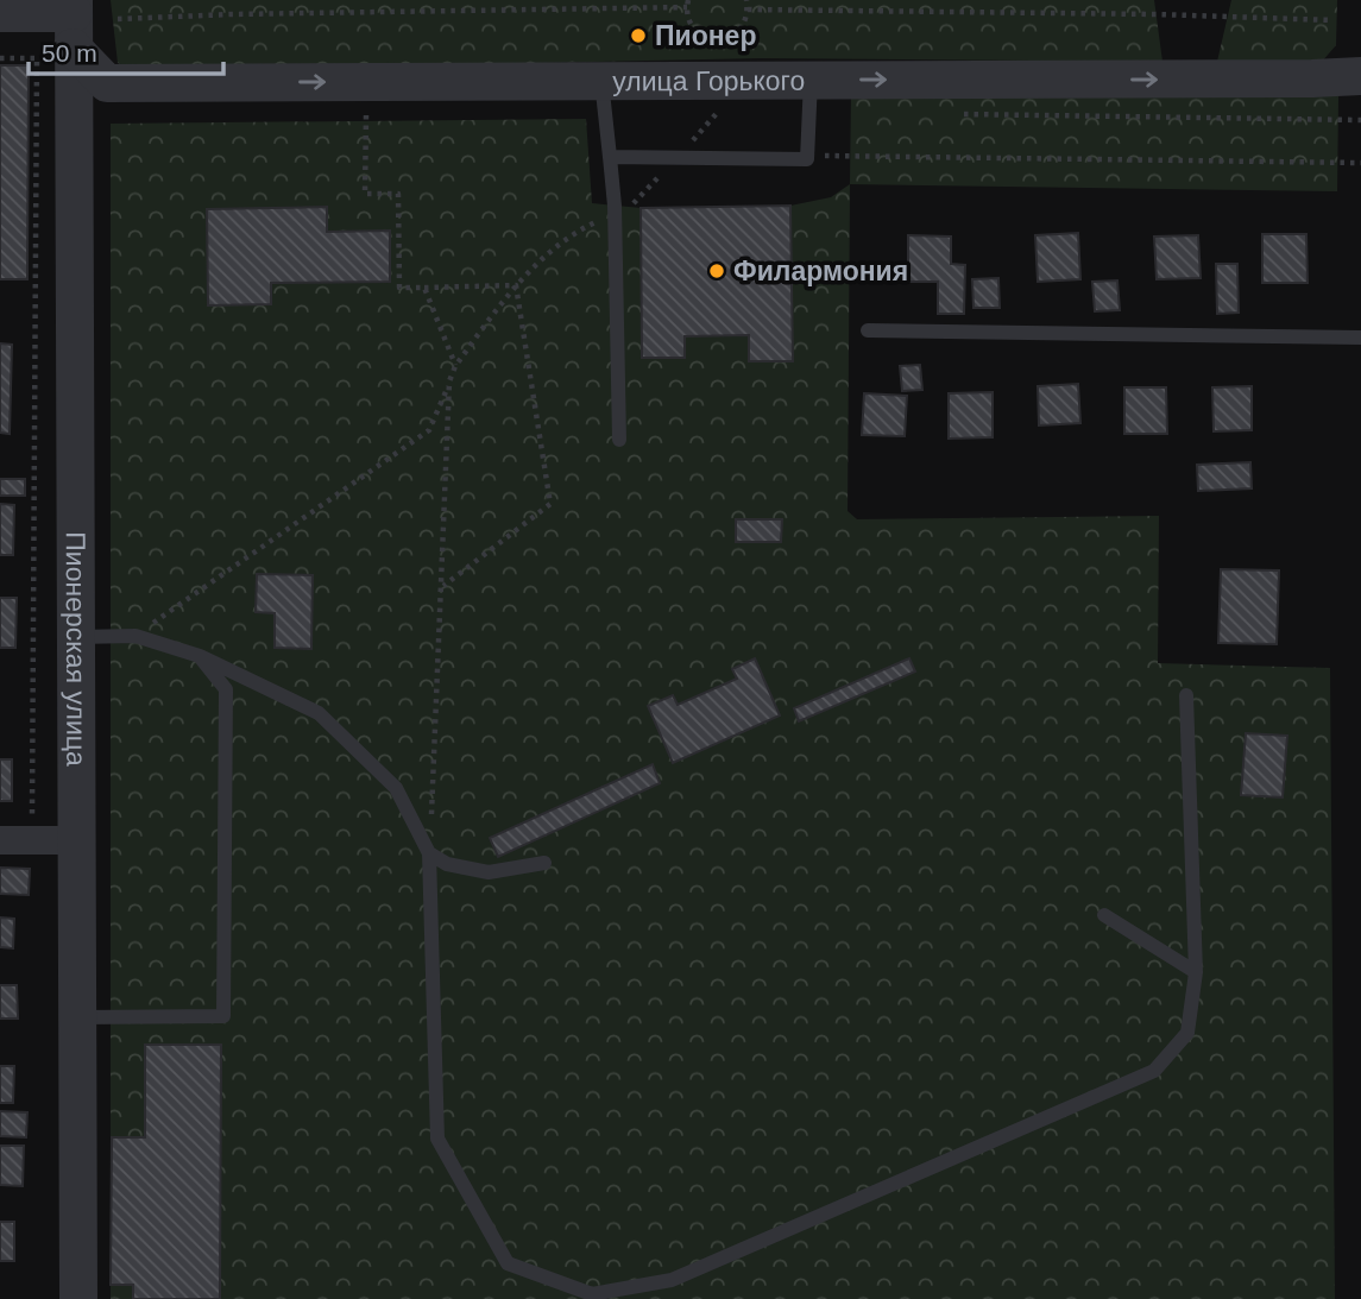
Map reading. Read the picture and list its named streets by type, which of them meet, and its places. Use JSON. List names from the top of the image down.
{
  "streets": {
    "street": ["улица Горького", "Пионерская улица"]
  },
  "crossings": [
    ["улица Горького", "Пионерская улица"]
  ],
  "one_way": ["улица Горького"],
  "places": ["Пионер", "Филармония"],
  "scale_bar": "50 m"
}
